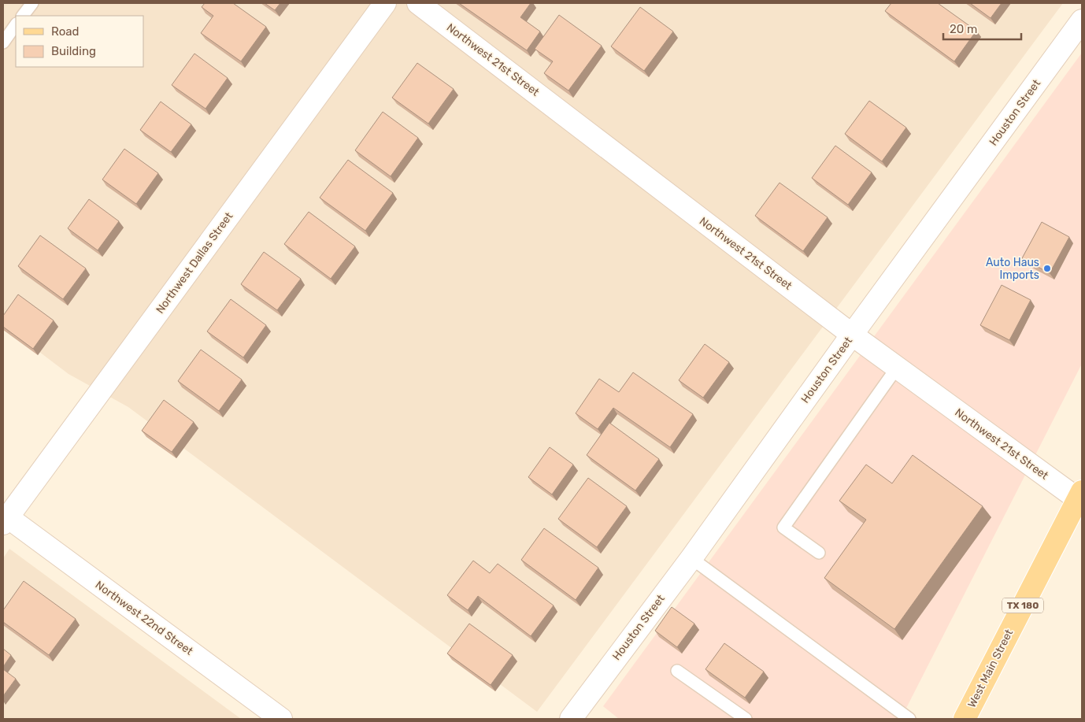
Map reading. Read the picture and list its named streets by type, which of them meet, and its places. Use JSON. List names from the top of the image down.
{
  "streets": {
    "main road": ["TX 180", "West Main Street"],
    "street": [
      "Northwest 21st Street",
      "Houston Street",
      "Northwest Dallas Street",
      "Northwest 22nd Street"
    ]
  },
  "crossings": [
    ["Northwest 21st Street", "Houston Street"],
    ["Northwest 21st Street", "West Main Street"],
    ["Northwest Dallas Street", "Northwest 22nd Street"]
  ],
  "places": ["Auto Haus Imports"],
  "legend": ["Road", "Building"],
  "scale_bar": "20 m"
}
